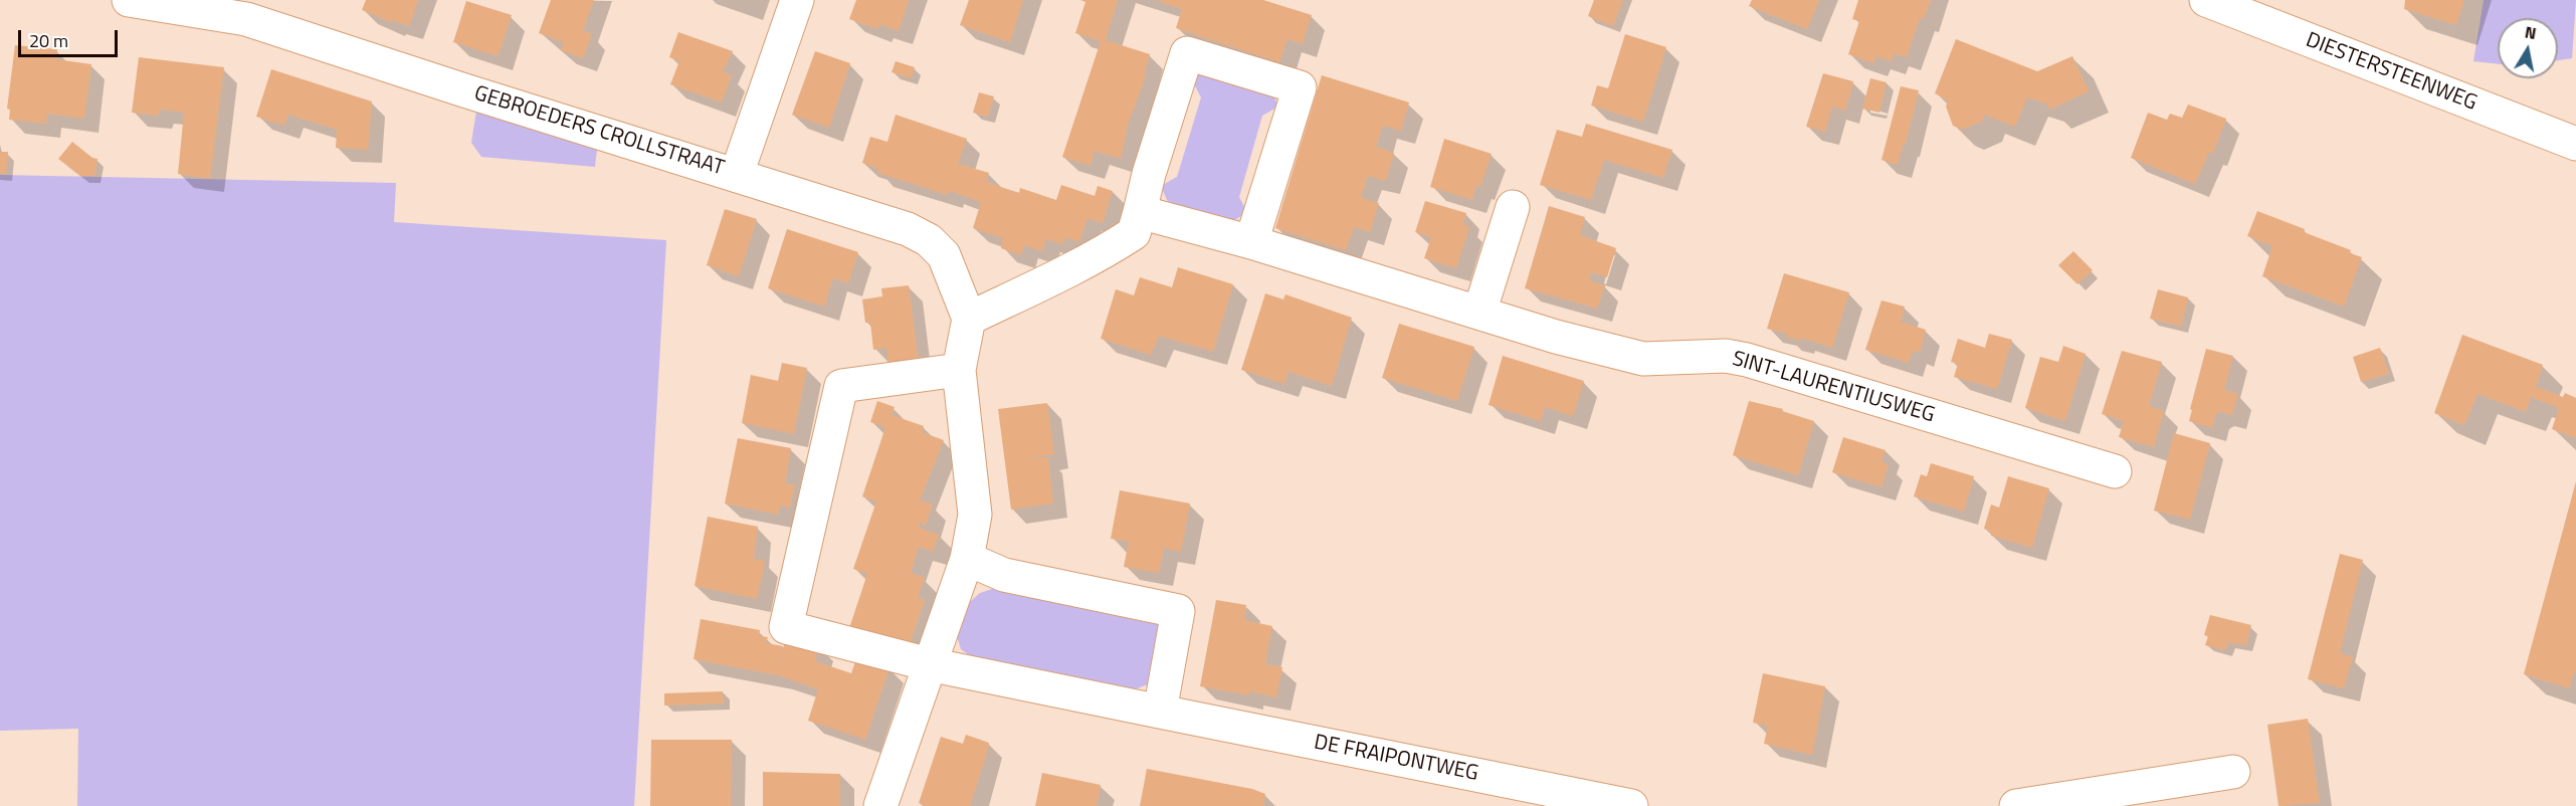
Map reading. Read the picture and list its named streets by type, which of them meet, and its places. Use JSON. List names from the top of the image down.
{
  "streets": {
    "street": [
      "DIESTERSTEENWEG",
      "GEBROEDERS CROLLSTRAAT",
      "SINT-LAURENTIUSWEG",
      "DE FRAIPONTWEG"
    ]
  },
  "scale_bar": "20 m",
  "north": "top"
}
